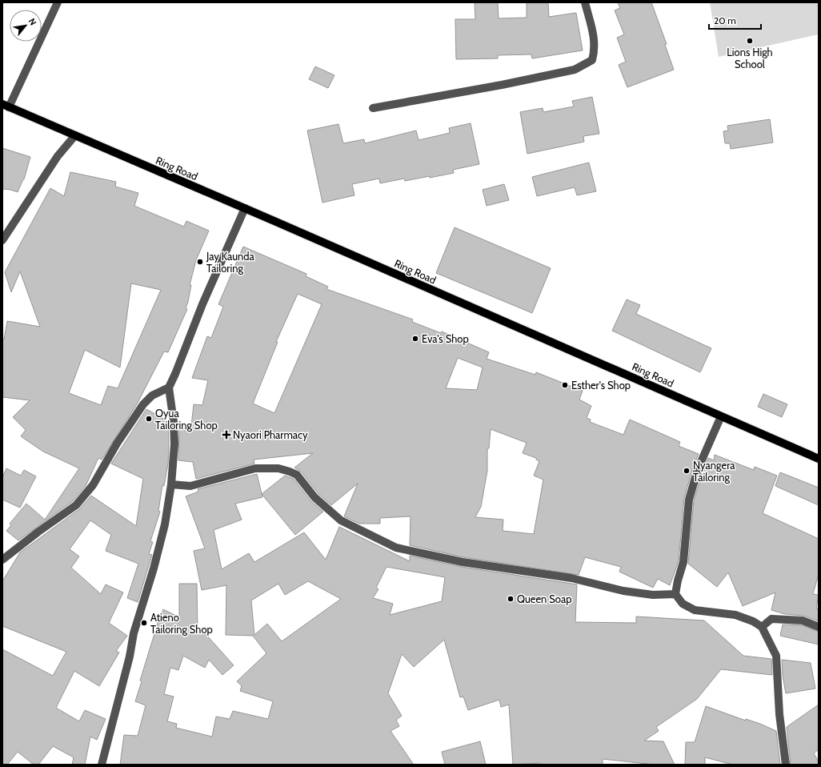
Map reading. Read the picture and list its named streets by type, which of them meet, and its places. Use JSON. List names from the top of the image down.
{
  "streets": {
    "main road": ["Ring Road"]
  },
  "places": {
    "other": [
      "Lions High School",
      "Jay Kaunda Tailoring",
      "Eva's Shop",
      "Esther's Shop",
      "Oyua Tailoring Shop",
      "Nyangera Tailoring",
      "Queen Soap",
      "Atieno Tailoring Shop"
    ],
    "health": ["Nyaori Pharmacy"]
  },
  "scale_bar": "20 m",
  "north": "top right"
}
